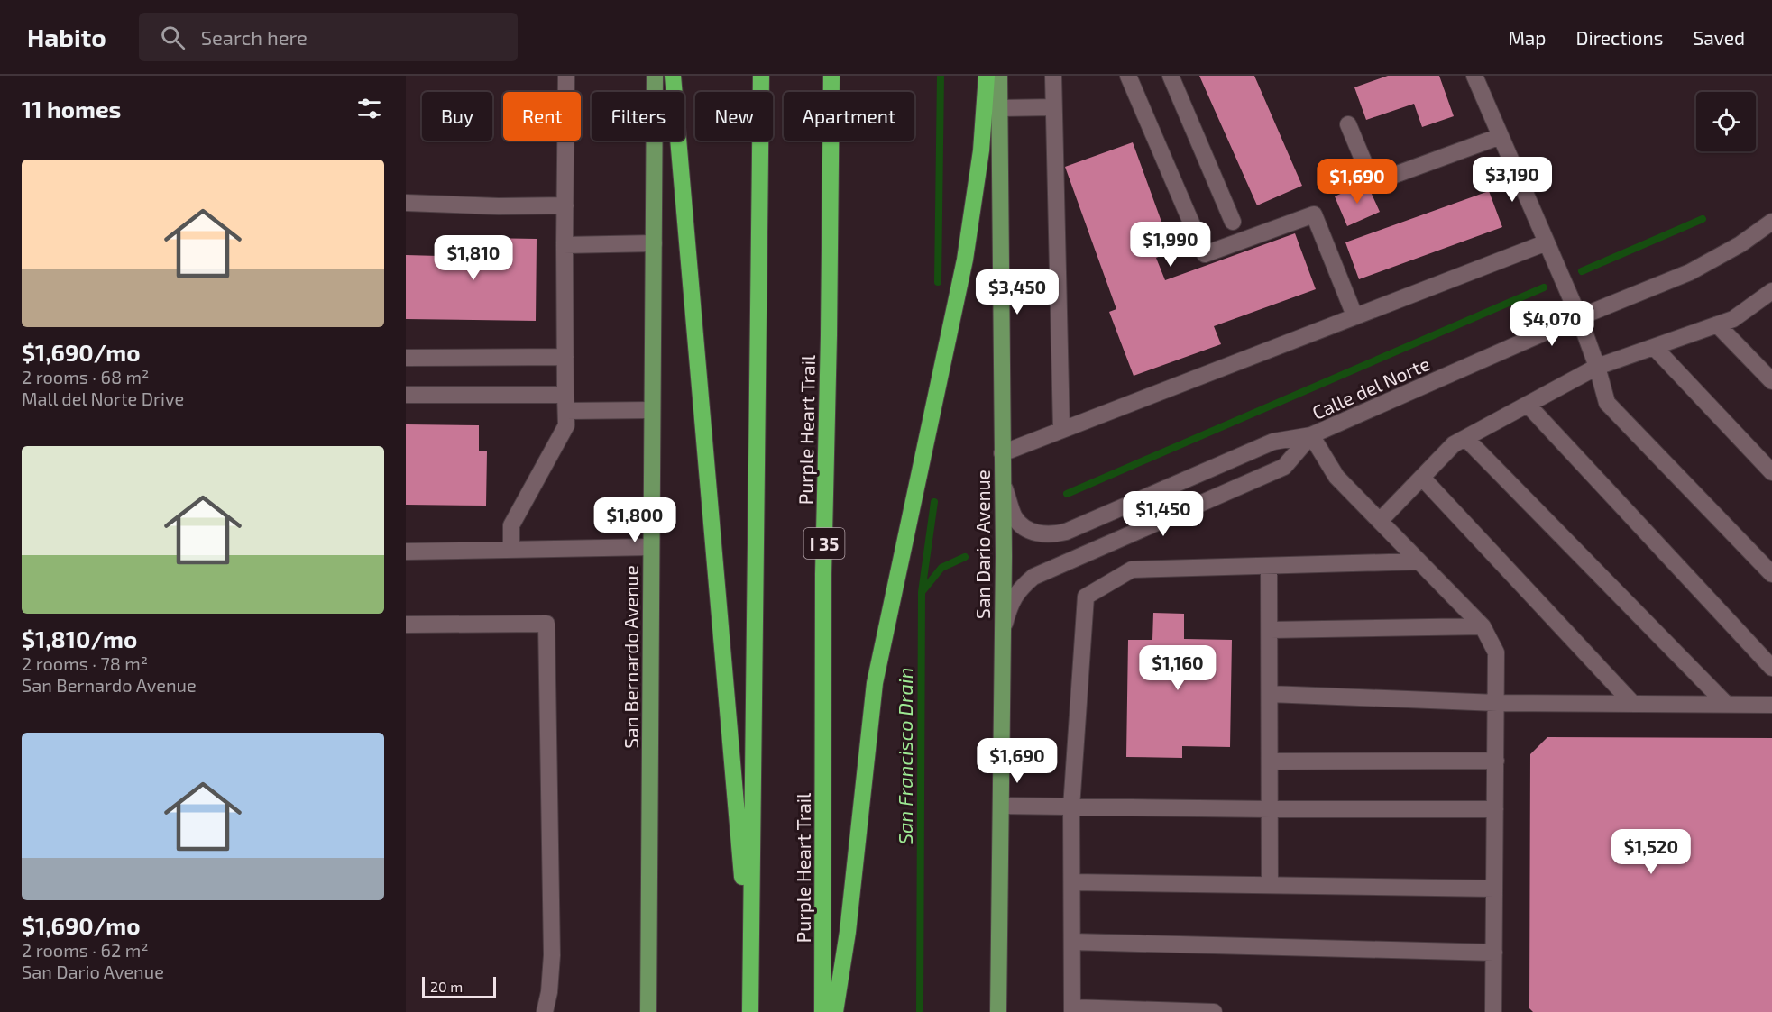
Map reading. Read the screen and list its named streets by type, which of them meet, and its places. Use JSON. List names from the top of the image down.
{
  "streets": {
    "highway": ["Purple Heart Trail", "I 35"],
    "main road": ["San Dario Avenue", "San Bernardo Avenue"],
    "street": ["Calle del Norte"]
  },
  "crossings": [
    ["Calle del Norte", "San Dario Avenue"]
  ],
  "water": ["San Francisco Drain"],
  "scale_bar": "20 m",
  "page": {
    "header": "Habito",
    "search": "Search here",
    "nav": ["Map", "Directions", "Saved"],
    "heading": "11 homes",
    "chip": [
      "Buy",
      "Rent",
      "Filters",
      "New",
      "Apartment"
    ],
    "list": [
      {
        "name": "$1,690/mo",
        "note": "2 rooms · 68 m² · Mall del Norte Drive"
      },
      {
        "name": "$1,810/mo",
        "note": "2 rooms · 78 m² · San Bernardo Avenue"
      },
      {
        "name": "$1,690/mo",
        "note": "2 rooms · 62 m² · San Dario Avenue"
      }
    ],
    "price": [
      "$3,190",
      "$1,690",
      "$1,990",
      "$1,810",
      "$3,450",
      "$4,070",
      "$1,450",
      "$1,800",
      "$1,160",
      "$1,690",
      "$1,520"
    ],
    "scale": "20 m"
  }
}
